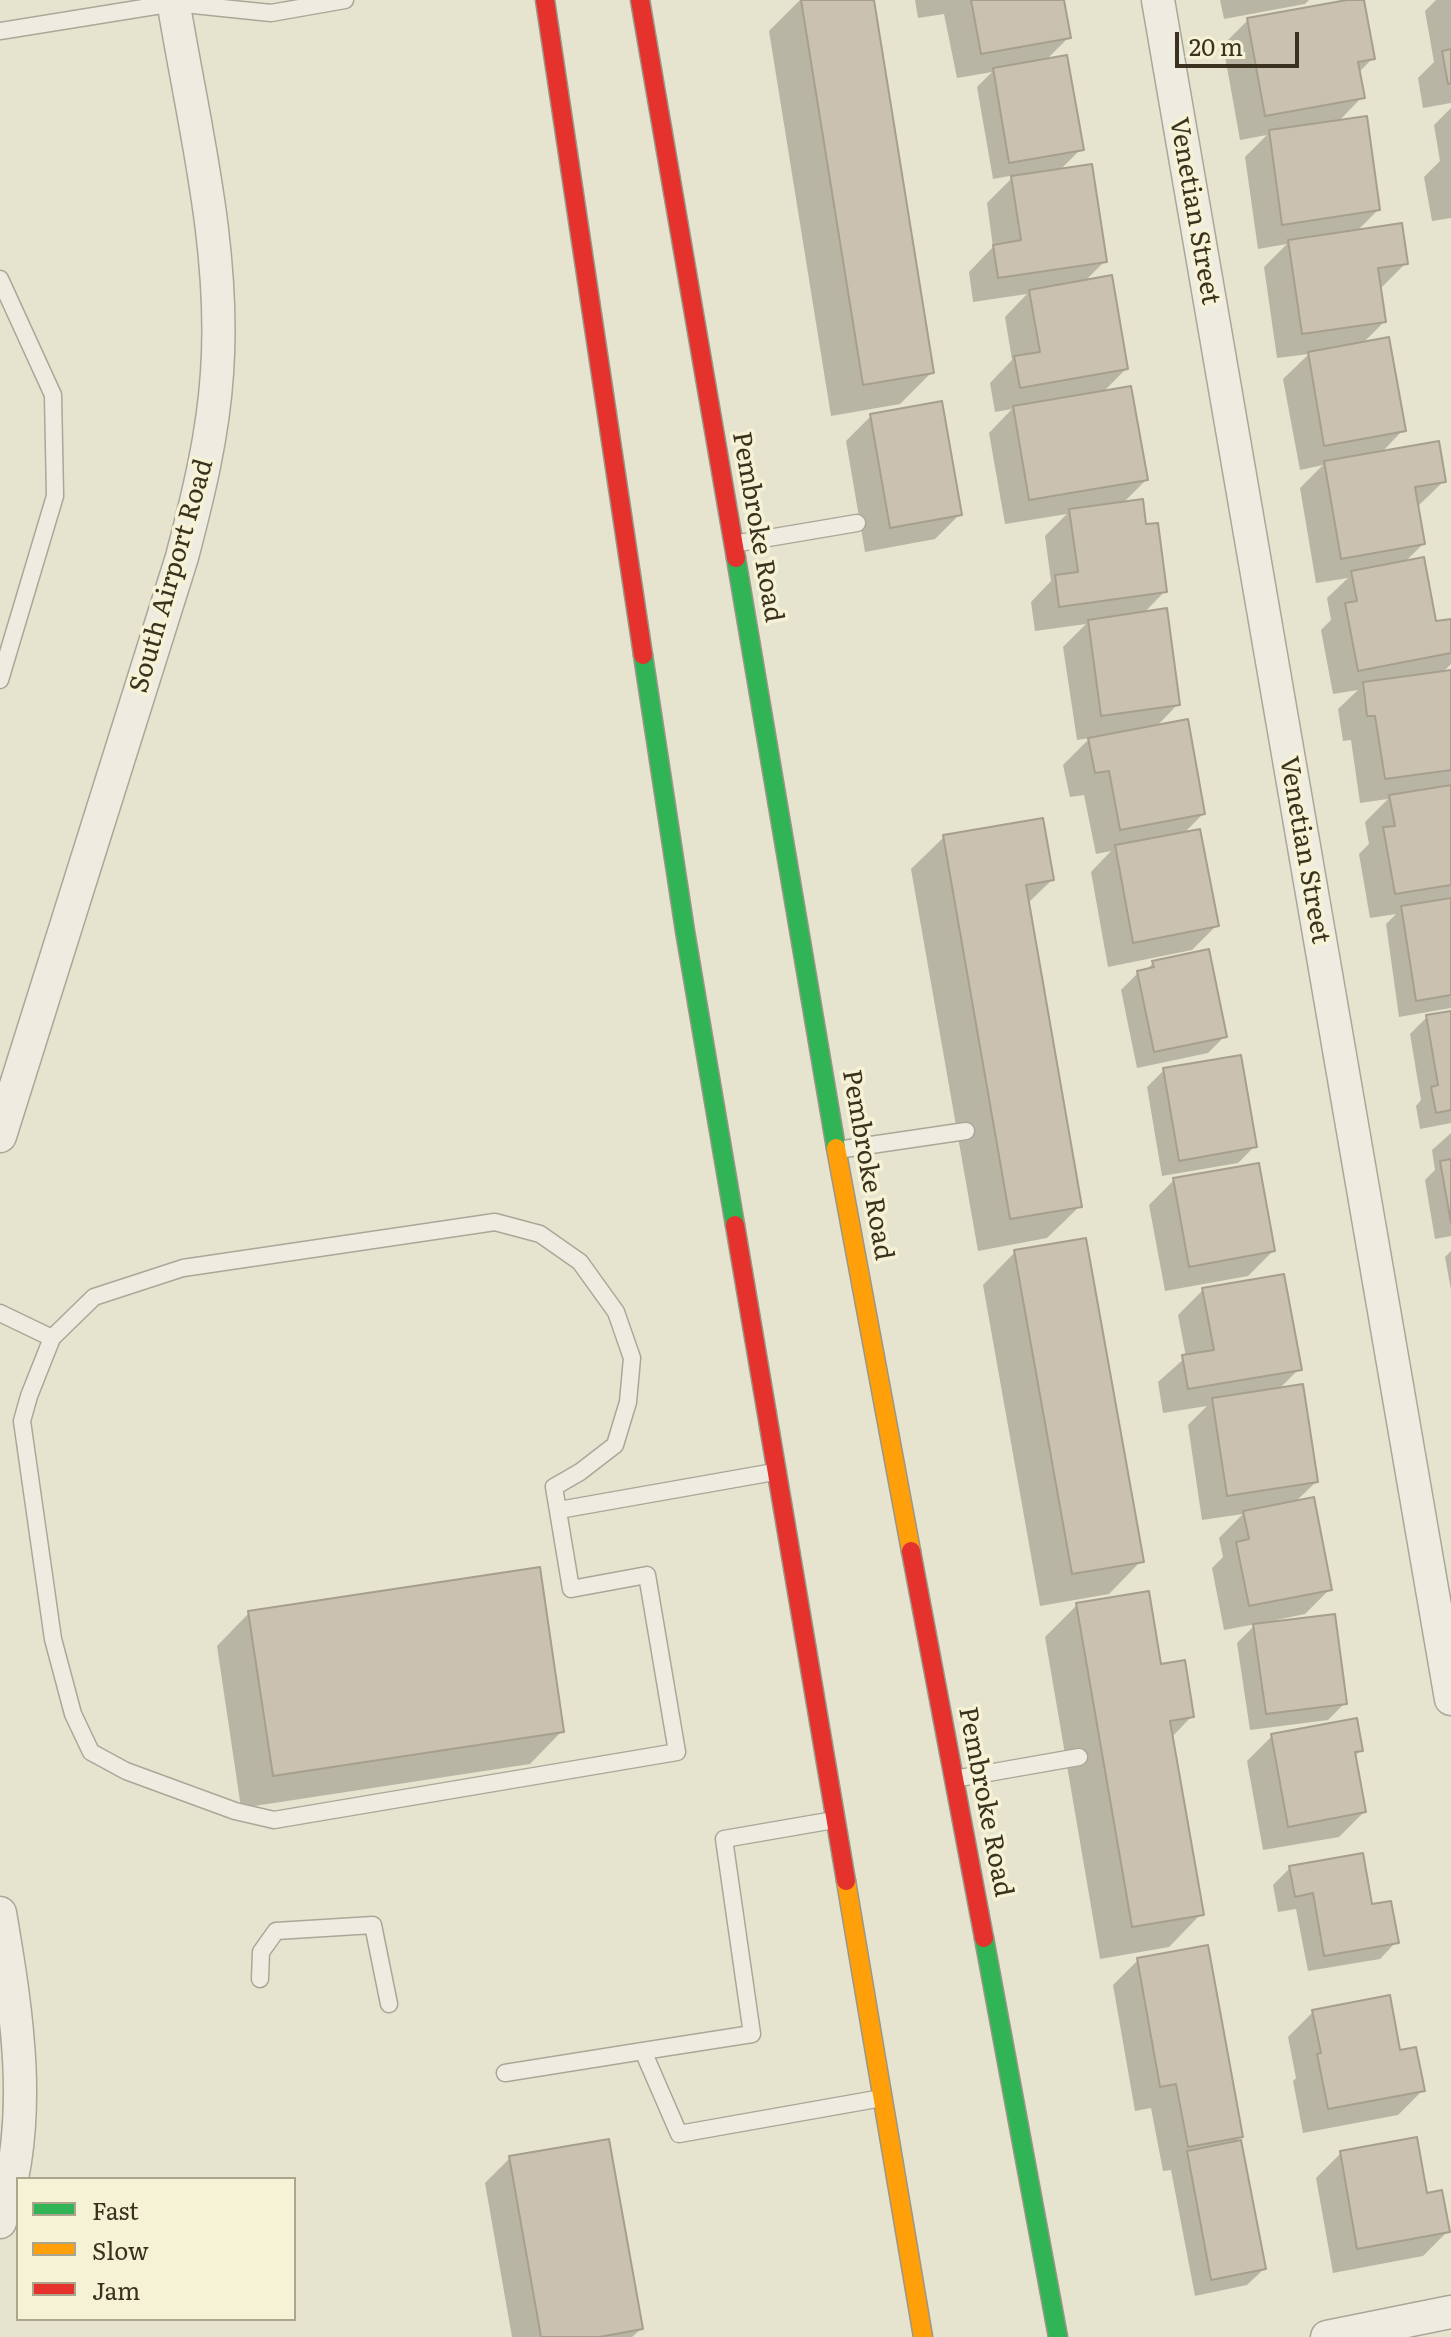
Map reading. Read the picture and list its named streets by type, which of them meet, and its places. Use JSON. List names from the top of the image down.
{
  "streets": {
    "main road": ["Pembroke Road"],
    "street": ["Venetian Street", "South Airport Road"]
  },
  "legend": ["Fast", "Slow", "Jam"],
  "scale_bar": "20 m"
}
